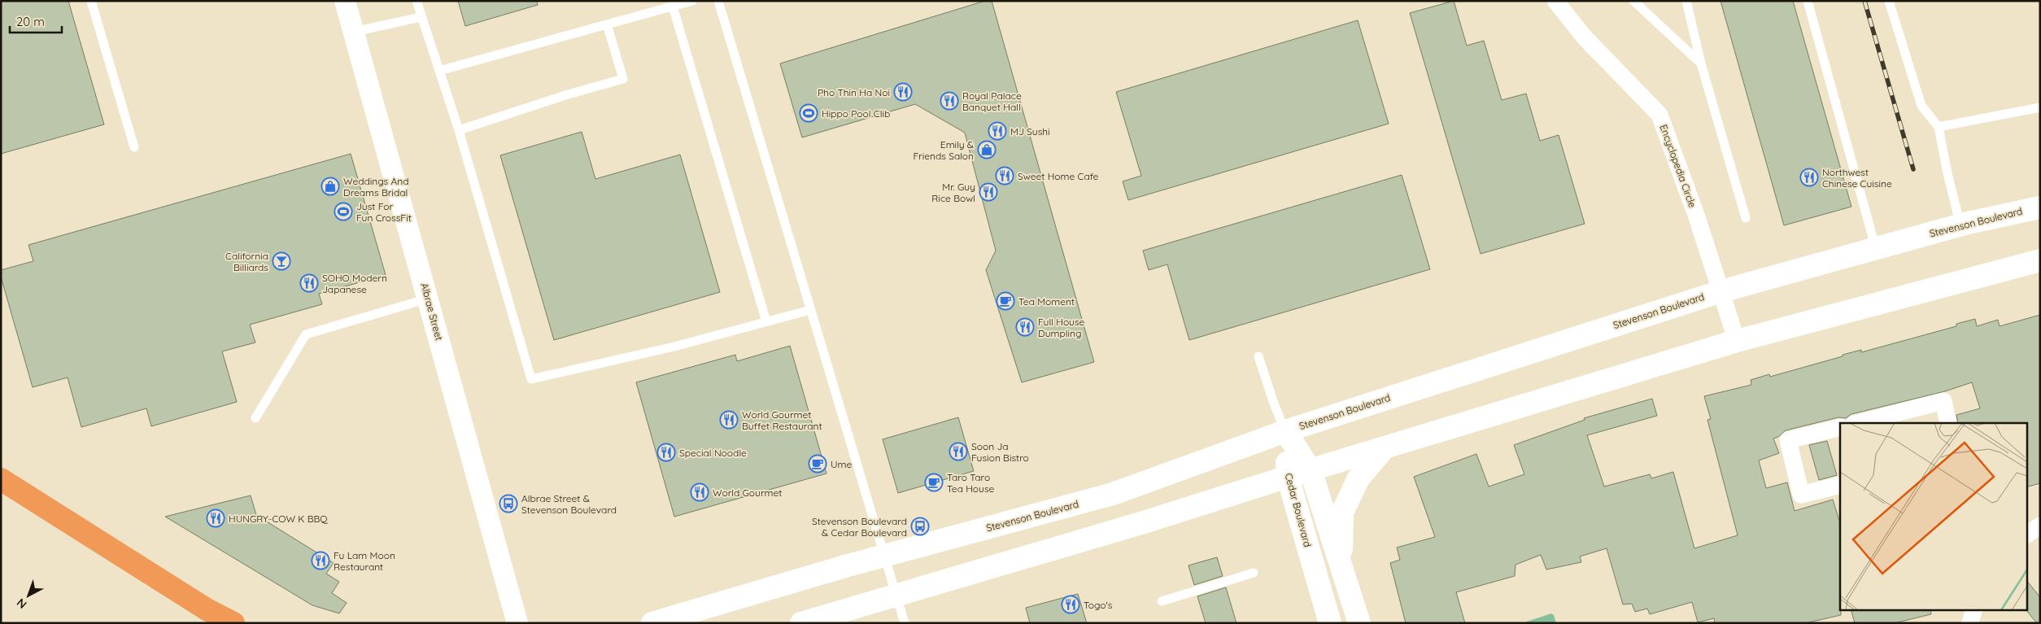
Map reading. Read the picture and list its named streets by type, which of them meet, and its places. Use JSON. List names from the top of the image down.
{
  "streets": {
    "main road": ["Stevenson Boulevard", "Cedar Boulevard"],
    "street": ["Encyclopedia Circle", "Albrae Street"]
  },
  "crossings": [
    ["Encyclopedia Circle", "Stevenson Boulevard"],
    ["Stevenson Boulevard", "Cedar Boulevard"]
  ],
  "places": {
    "restaurant": [
      "Pho Thin Ha Noi",
      "Royal Palace Banquet Hall",
      "MJ Sushi",
      "Sweet Home Cafe",
      "Northwest Chinese Cuisine",
      "Mr. Guy Rice Bowl",
      "SOHO Modern Japanese",
      "Full House Dumpling",
      "World Gourmet Buffet Restaurant",
      "Soon Ja Fusion Bistro",
      "Special Noodle",
      "World Gourmet",
      "HUNGRY-COW K BBQ",
      "Fu Lam Moon Restaurant",
      "Togo's"
    ],
    "sports": ["Hippo Pool Clib", "Just For Fun CrossFit"],
    "shop": ["Emily & Friends Salon", "Weddings And Dreams Bridal"],
    "bar": ["California Billiards"],
    "cafe": ["Tea Moment", "Ume", "Taro Taro Tea House"],
    "bus stop": ["Albrae Street & Stevenson Boulevard", "Stevenson Boulevard & Cedar Boulevard"]
  },
  "scale_bar": "20 m",
  "north": "bottom left"
}
